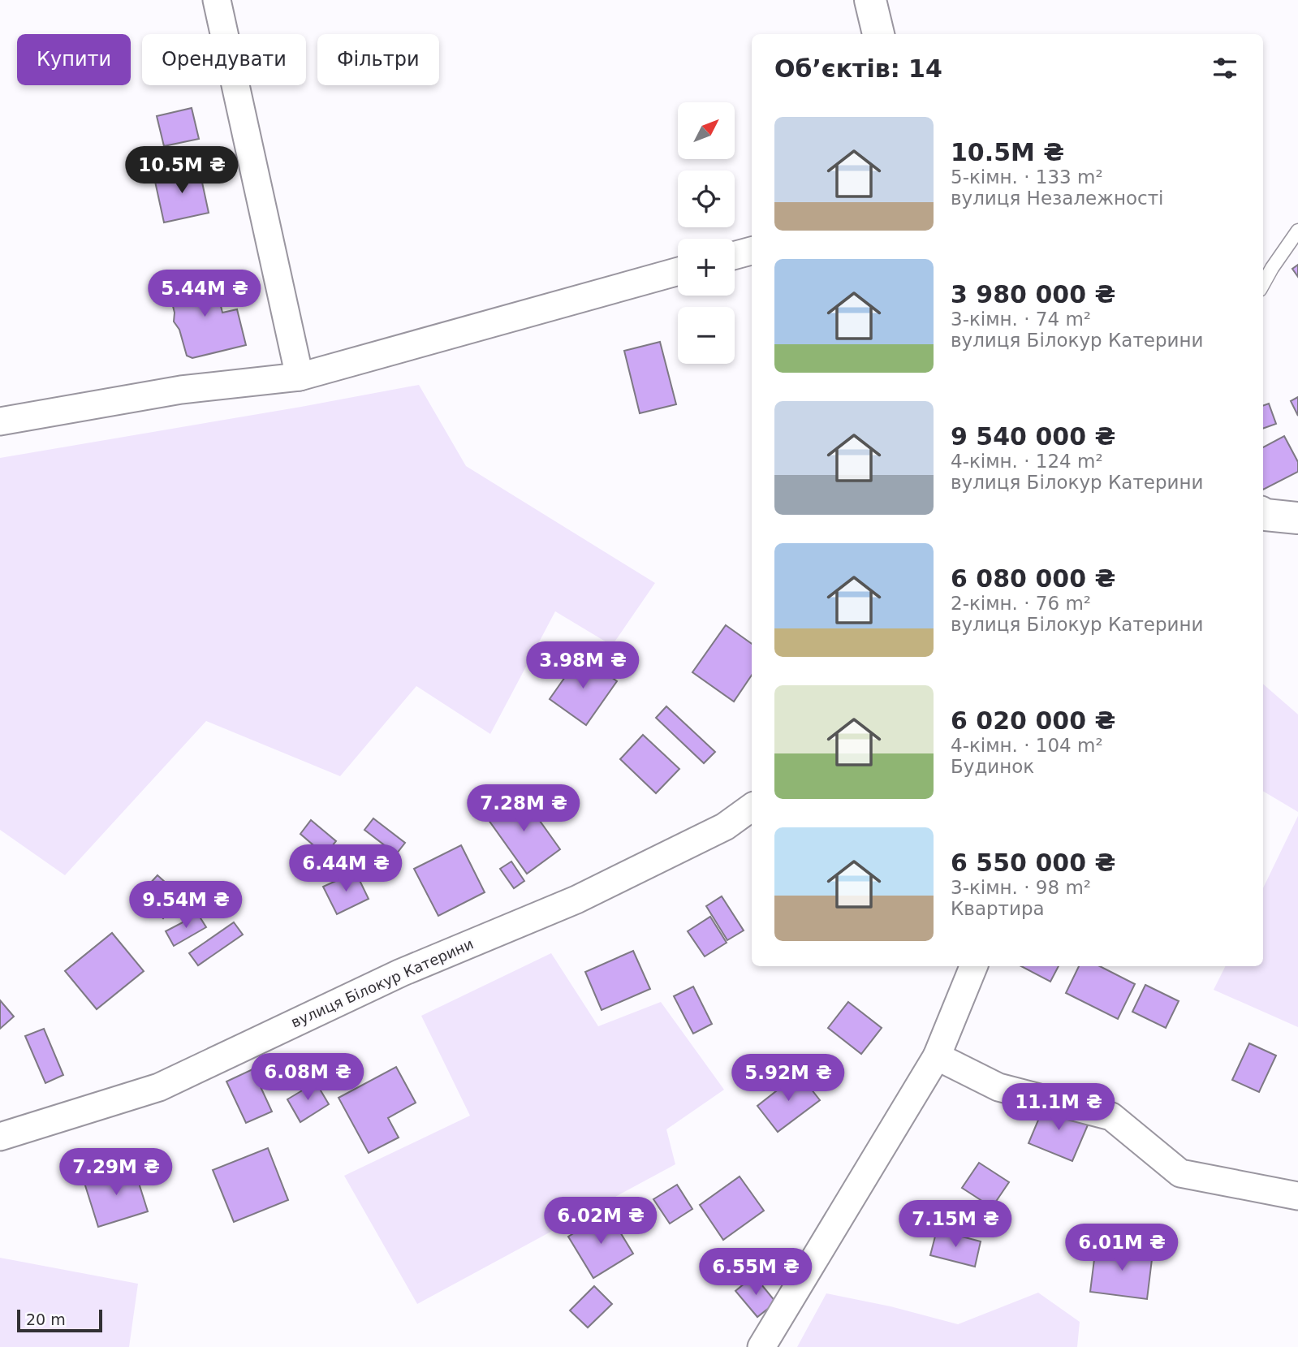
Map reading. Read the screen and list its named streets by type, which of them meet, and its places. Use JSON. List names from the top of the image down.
{
  "streets": {
    "street": ["вулиця Білокур Катерини"]
  },
  "scale_bar": "20 m",
  "north": "top right",
  "page": {
    "chip": ["Купити", "Орендувати", "Фільтри"],
    "heading": "Об’єктів: 14",
    "map_buttons": ["+", "−"],
    "list": [
      {
        "name": "10.5M ₴",
        "note": "5-кімн. · 133 m² · вулиця Незалежності"
      },
      {
        "name": "3 980 000 ₴",
        "note": "3-кімн. · 74 m² · вулиця Білокур Катерини"
      },
      {
        "name": "9 540 000 ₴",
        "note": "4-кімн. · 124 m² · вулиця Білокур Катерини"
      },
      {
        "name": "6 080 000 ₴",
        "note": "2-кімн. · 76 m² · вулиця Білокур Катерини"
      },
      {
        "name": "6 020 000 ₴",
        "note": "4-кімн. · 104 m² · Будинок"
      },
      {
        "name": "6 550 000 ₴",
        "note": "3-кімн. · 98 m² · Квартира"
      }
    ],
    "price": [
      "10.5M ₴",
      "5.44M ₴",
      "3.98M ₴",
      "7.28M ₴",
      "6.44M ₴",
      "9.54M ₴",
      "6.08M ₴",
      "5.92M ₴",
      "11.1M ₴",
      "7.29M ₴",
      "6.02M ₴",
      "7.15M ₴",
      "6.01M ₴",
      "6.55M ₴"
    ],
    "scale": "20 m"
  }
}
